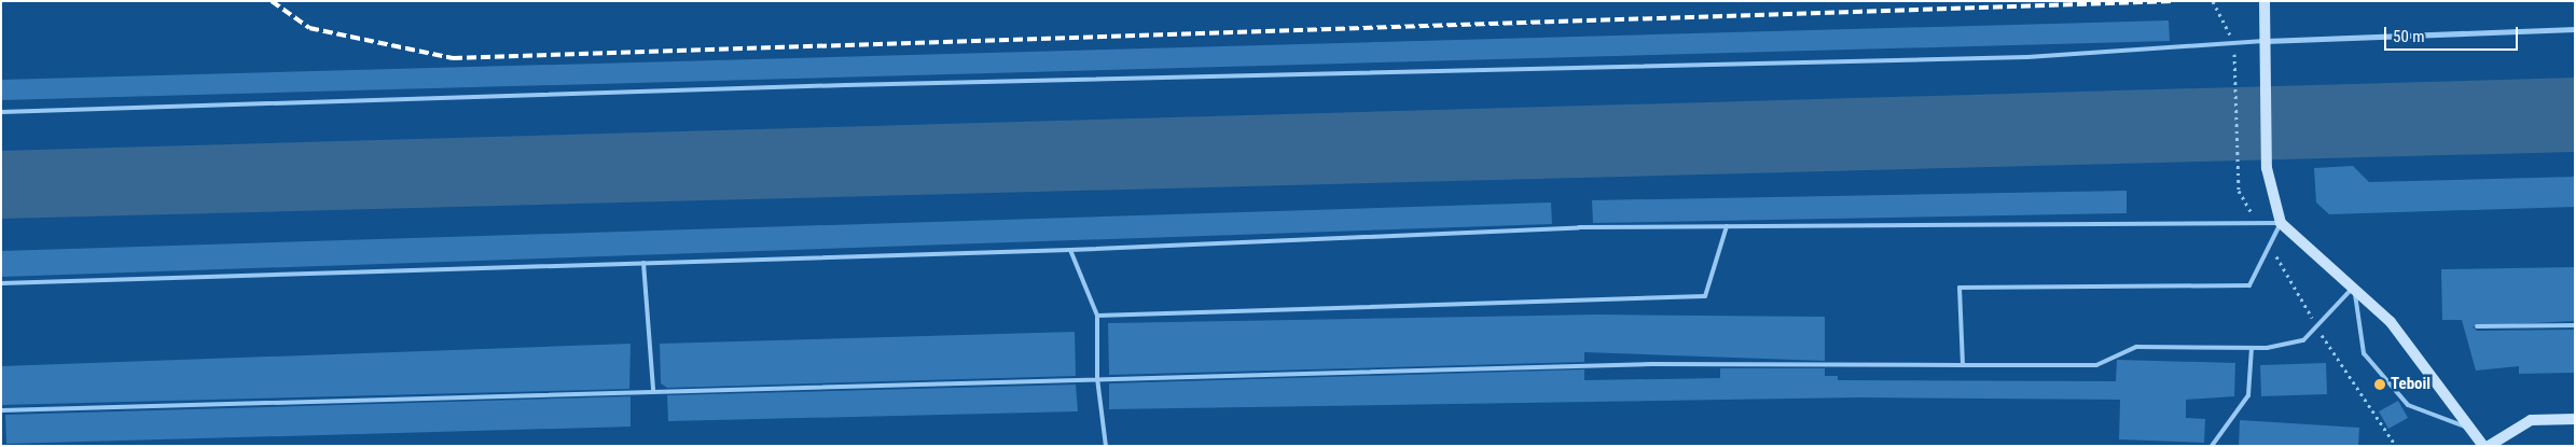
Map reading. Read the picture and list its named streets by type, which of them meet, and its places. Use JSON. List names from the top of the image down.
{
  "places": ["Teboil"],
  "scale_bar": "50 m"
}
